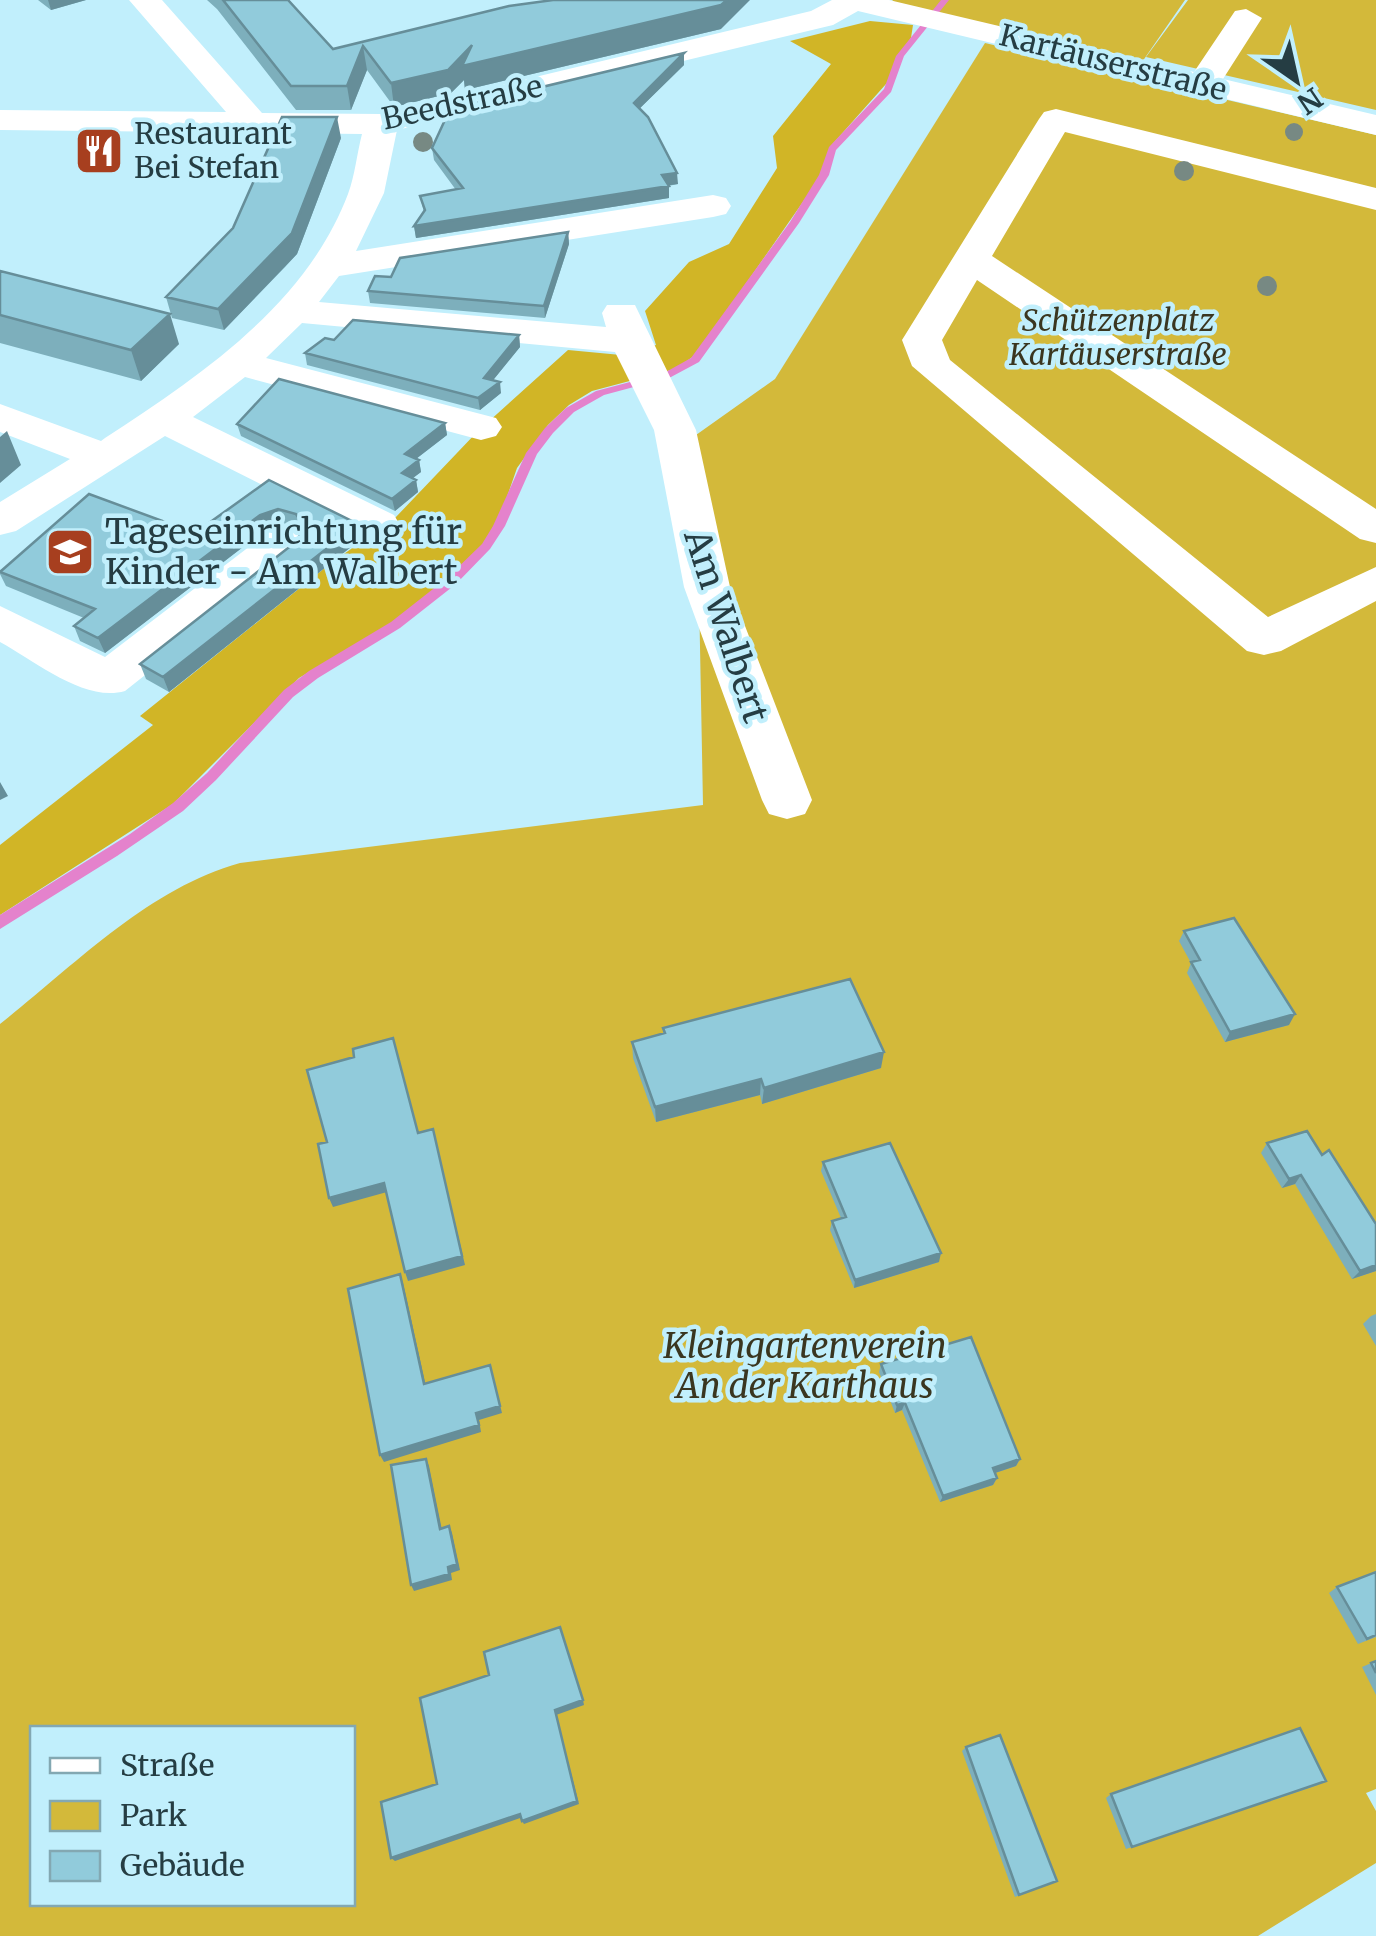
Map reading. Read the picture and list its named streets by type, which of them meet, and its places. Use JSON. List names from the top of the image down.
{
  "streets": {
    "street": ["Kartäuserstraße", "Beedstraße", "Am Walbert"]
  },
  "crossings": [
    ["Kartäuserstraße", "Beedstraße"]
  ],
  "parks": ["Schützenplatz Kartäuserstraße", "Kleingartenverein An der Karthaus"],
  "places": {
    "restaurant": ["Restaurant Bei Stefan"],
    "school or university": ["Tageseinrichtung für Kinder - Am Walbert"]
  },
  "legend": ["Straße", "Park", "Gebäude"],
  "north": "bottom right"
}
